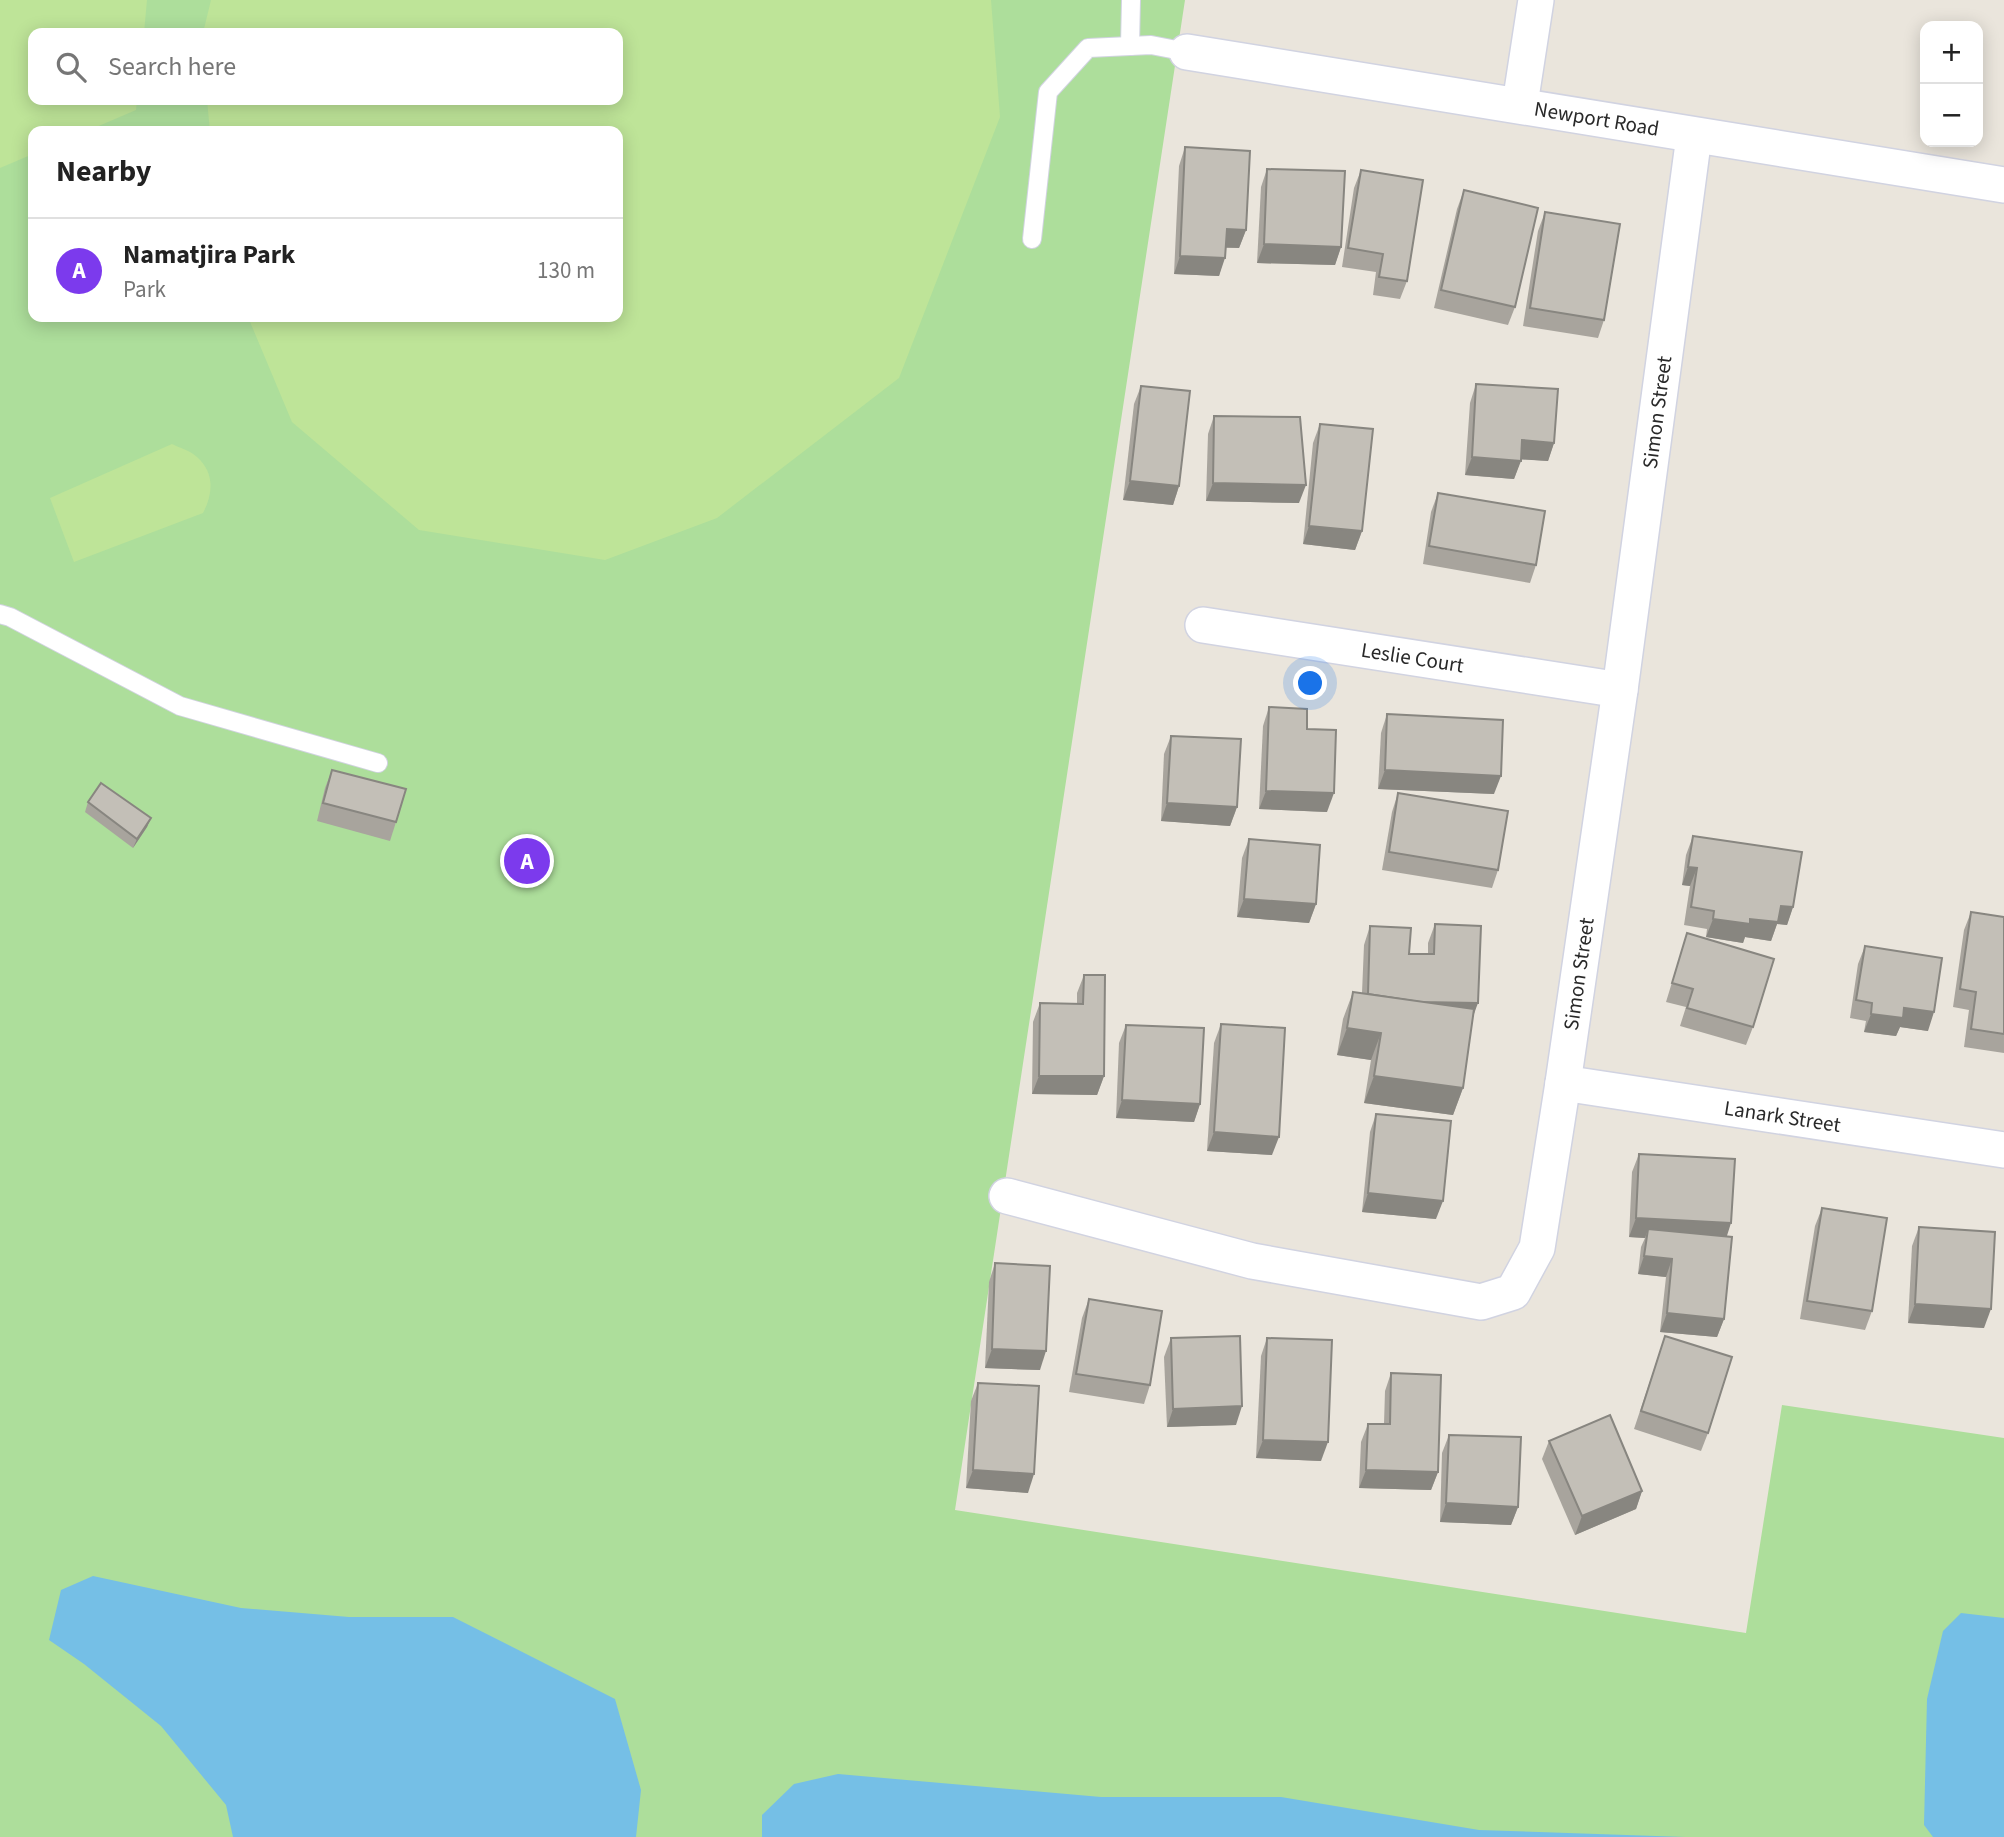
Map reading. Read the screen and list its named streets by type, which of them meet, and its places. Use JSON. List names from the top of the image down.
{
  "streets": {
    "street": [
      "Newport Road",
      "Simon Street",
      "Leslie Court",
      "Lanark Street"
    ]
  },
  "crossings": [
    ["Newport Road", "Simon Street"],
    ["Simon Street", "Leslie Court"],
    ["Simon Street", "Lanark Street"]
  ],
  "page": {
    "map_buttons": ["+", "−"],
    "search": "Search here",
    "heading": "Nearby",
    "list": [
      {
        "mark": "A",
        "name": "Namatjira Park",
        "note": "Park",
        "value": "130 m"
      }
    ],
    "pins": "A"
  }
}
